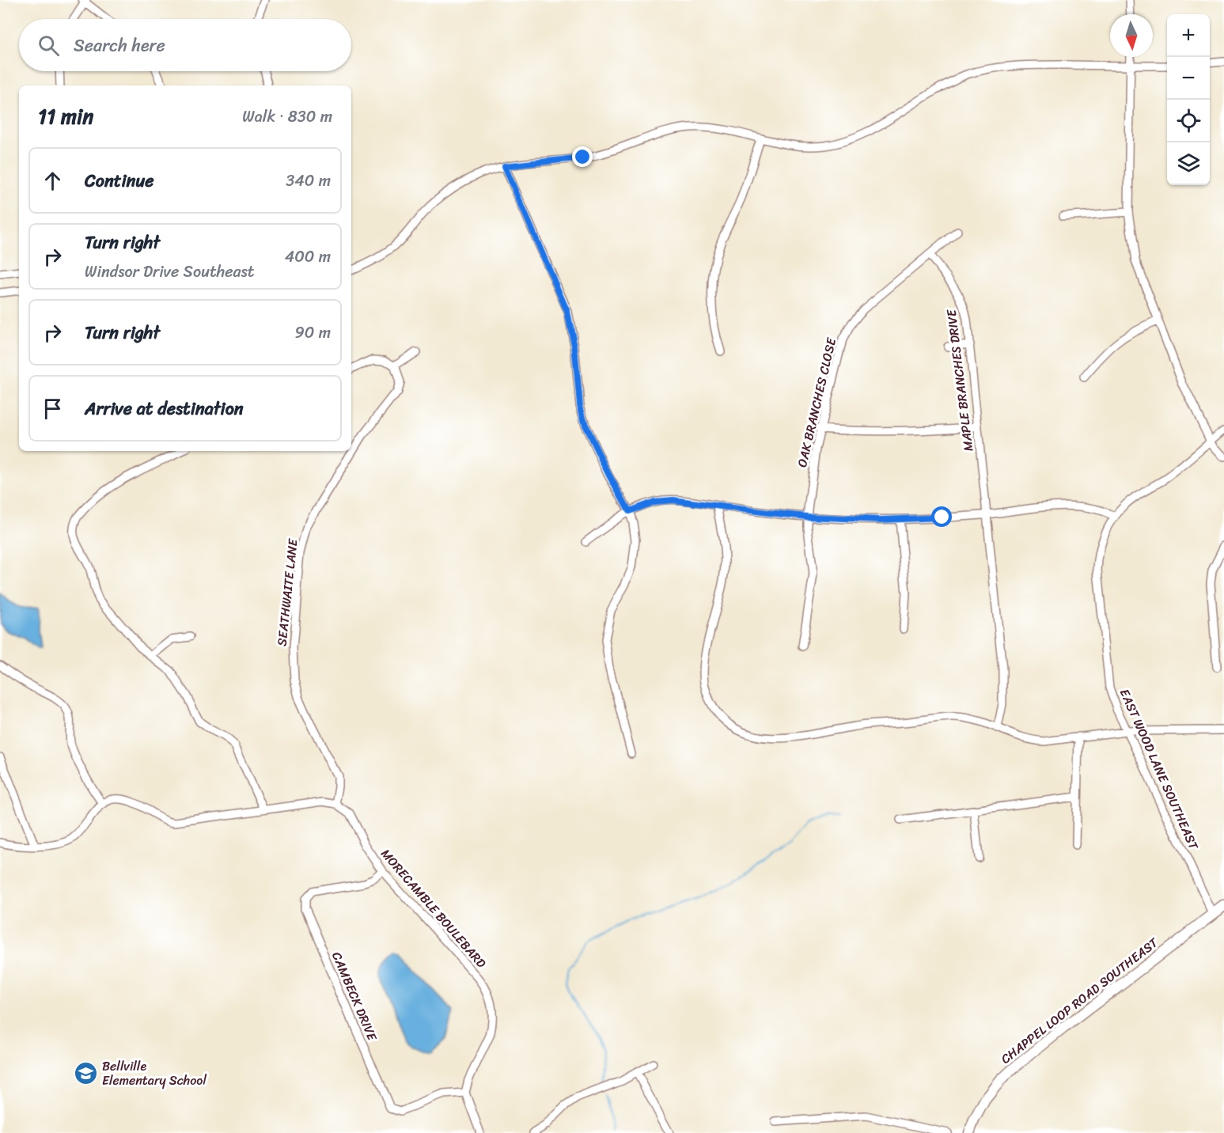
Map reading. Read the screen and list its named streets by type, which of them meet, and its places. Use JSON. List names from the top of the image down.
{
  "streets": {
    "street": [
      "MAPLE BRANCHES DRIVE",
      "OAK BRANCHES CLOSE",
      "SEATHWAITE LANE",
      "EAST WOOD LANE SOUTHEAST",
      "MORECAMBLE BOULEBARD",
      "CAMBECK DRIVE",
      "CHAPPEL LOOP ROAD SOUTHEAST"
    ]
  },
  "crossings": [
    ["MAPLE BRANCHES DRIVE", "OAK BRANCHES CLOSE"],
    ["SEATHWAITE LANE", "MORECAMBLE BOULEBARD"],
    ["EAST WOOD LANE SOUTHEAST", "CHAPPEL LOOP ROAD SOUTHEAST"],
    ["MORECAMBLE BOULEBARD", "CAMBECK DRIVE"]
  ],
  "places": {
    "school or university": ["Bellville Elementary School"]
  },
  "north": "bottom",
  "page": {
    "map_buttons": ["+", "−"],
    "search": "Search here",
    "heading": ["11 min", "Walk · 830 m"],
    "list": [
      ["Continue", "340 m"],
      ["Turn right", "Windsor Drive Southeast", "400 m"],
      ["Turn right", "90 m"],
      "Arrive at destination"
    ]
  }
}
